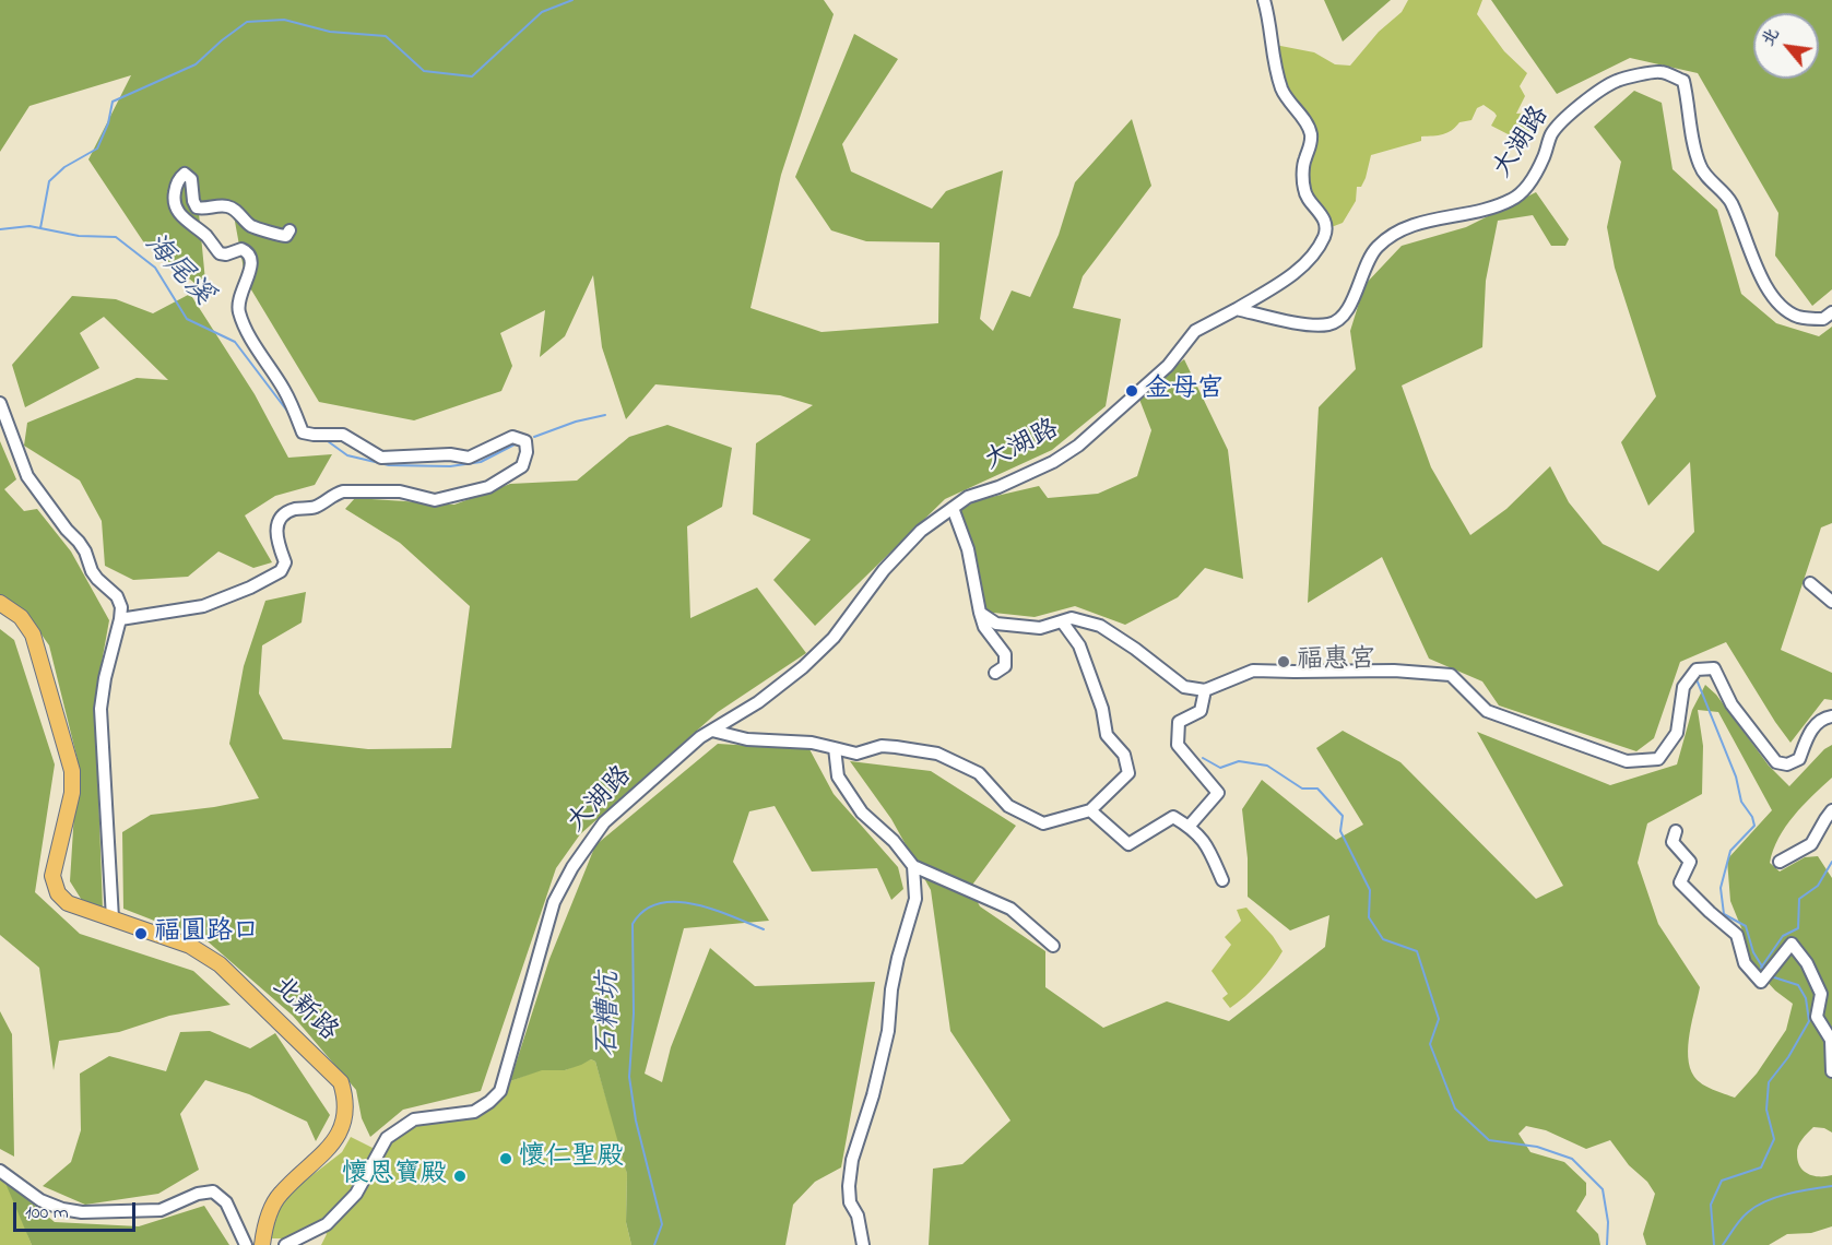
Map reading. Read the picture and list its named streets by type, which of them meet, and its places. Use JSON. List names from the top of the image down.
{
  "streets": {
    "main road": ["北新路"],
    "street": ["大湖路"]
  },
  "water": ["海尾溪", "石糟坑"],
  "places": [
    "金母宮",
    "福惠宮",
    "福圓路口",
    "懷仁聖殿",
    "懷恩寶殿"
  ],
  "scale_bar": "100 m",
  "north": "top left"
}
